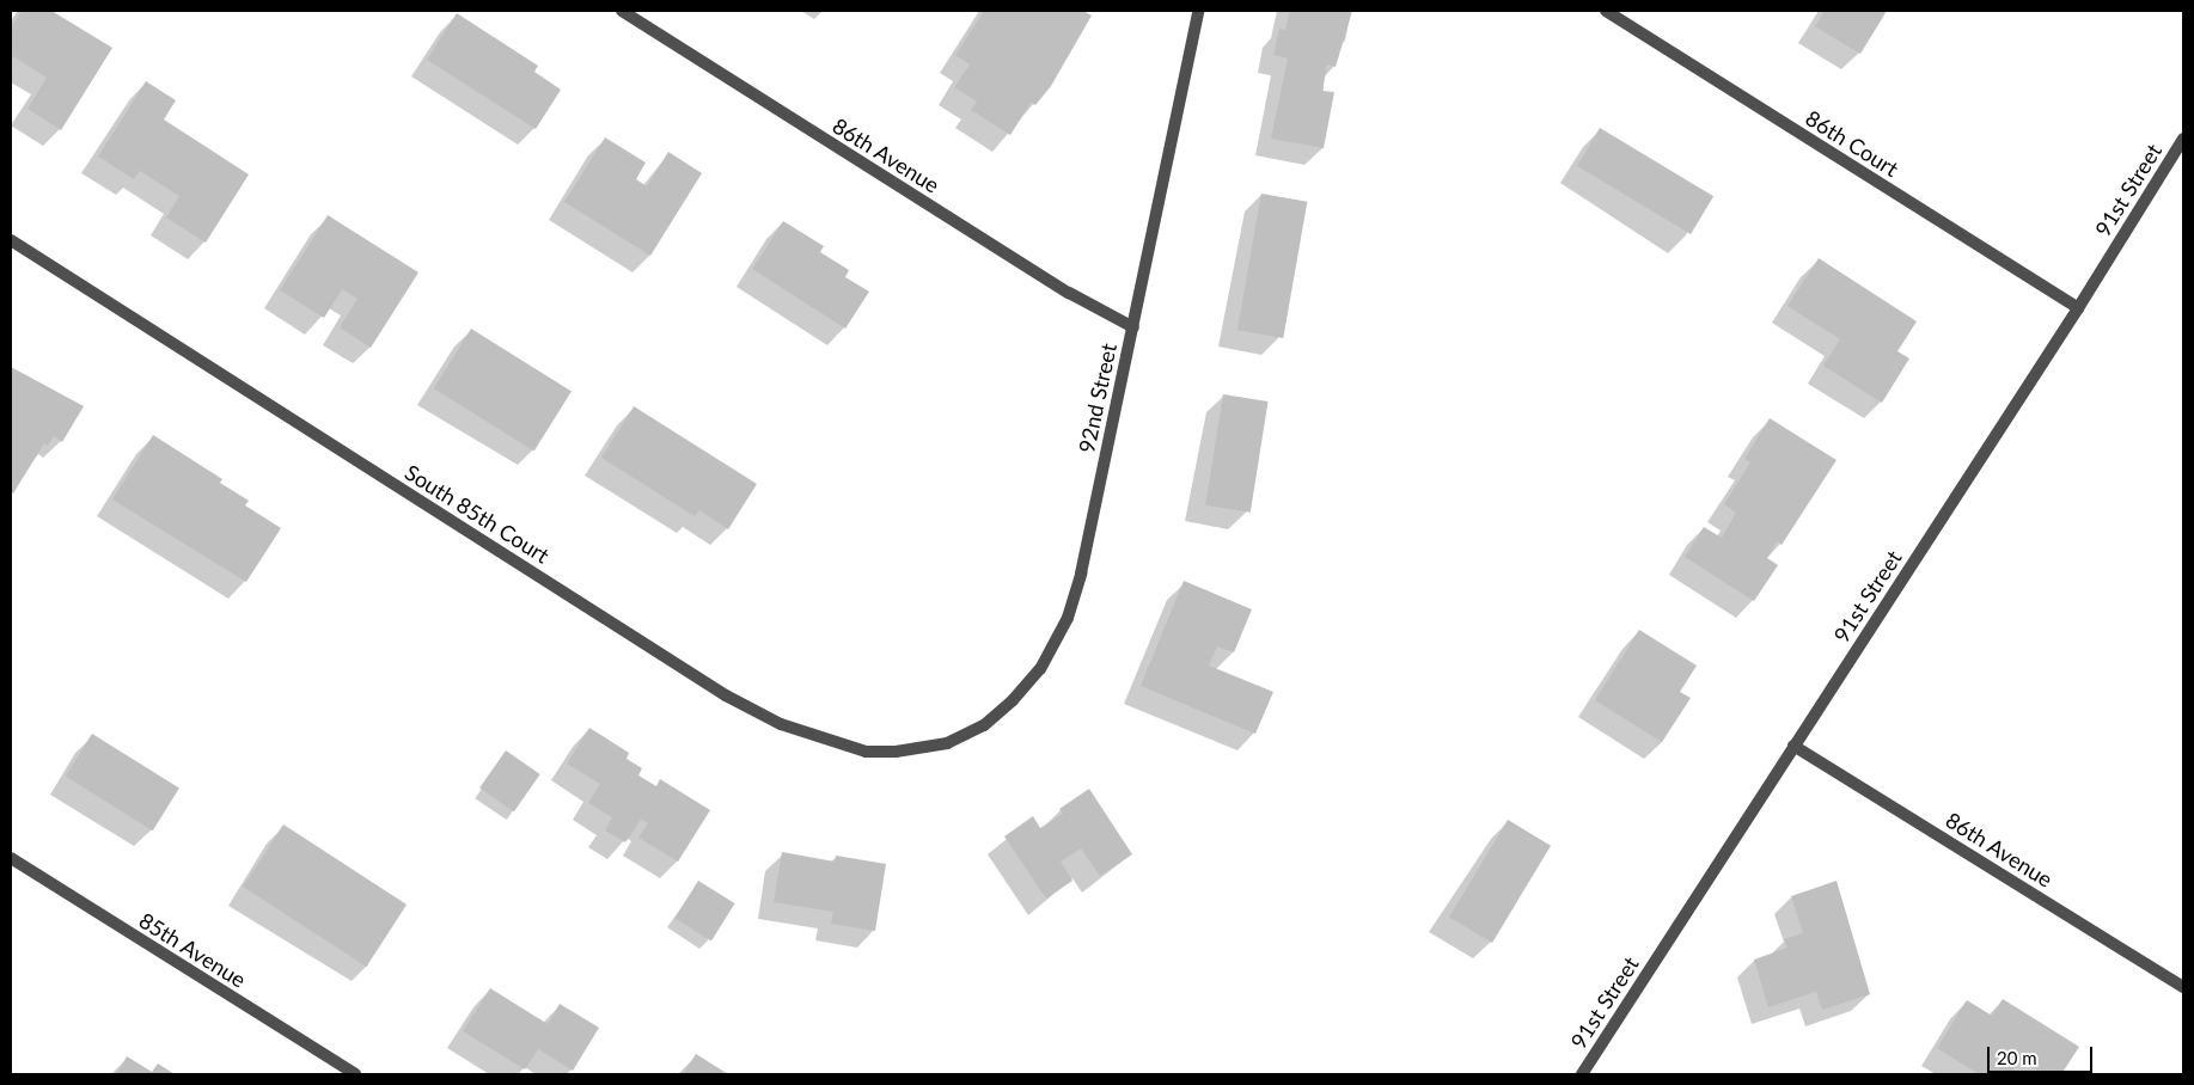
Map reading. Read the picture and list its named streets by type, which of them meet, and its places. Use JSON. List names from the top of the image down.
{
  "streets": {
    "street": [
      "86th Court",
      "86th Avenue",
      "91st Street",
      "92nd Street",
      "South 85th Court",
      "85th Avenue"
    ]
  },
  "crossings": [
    ["86th Court", "91st Street"],
    ["86th Avenue", "91st Street"],
    ["86th Avenue", "92nd Street"],
    ["92nd Street", "South 85th Court"]
  ],
  "scale_bar": "20 m"
}
